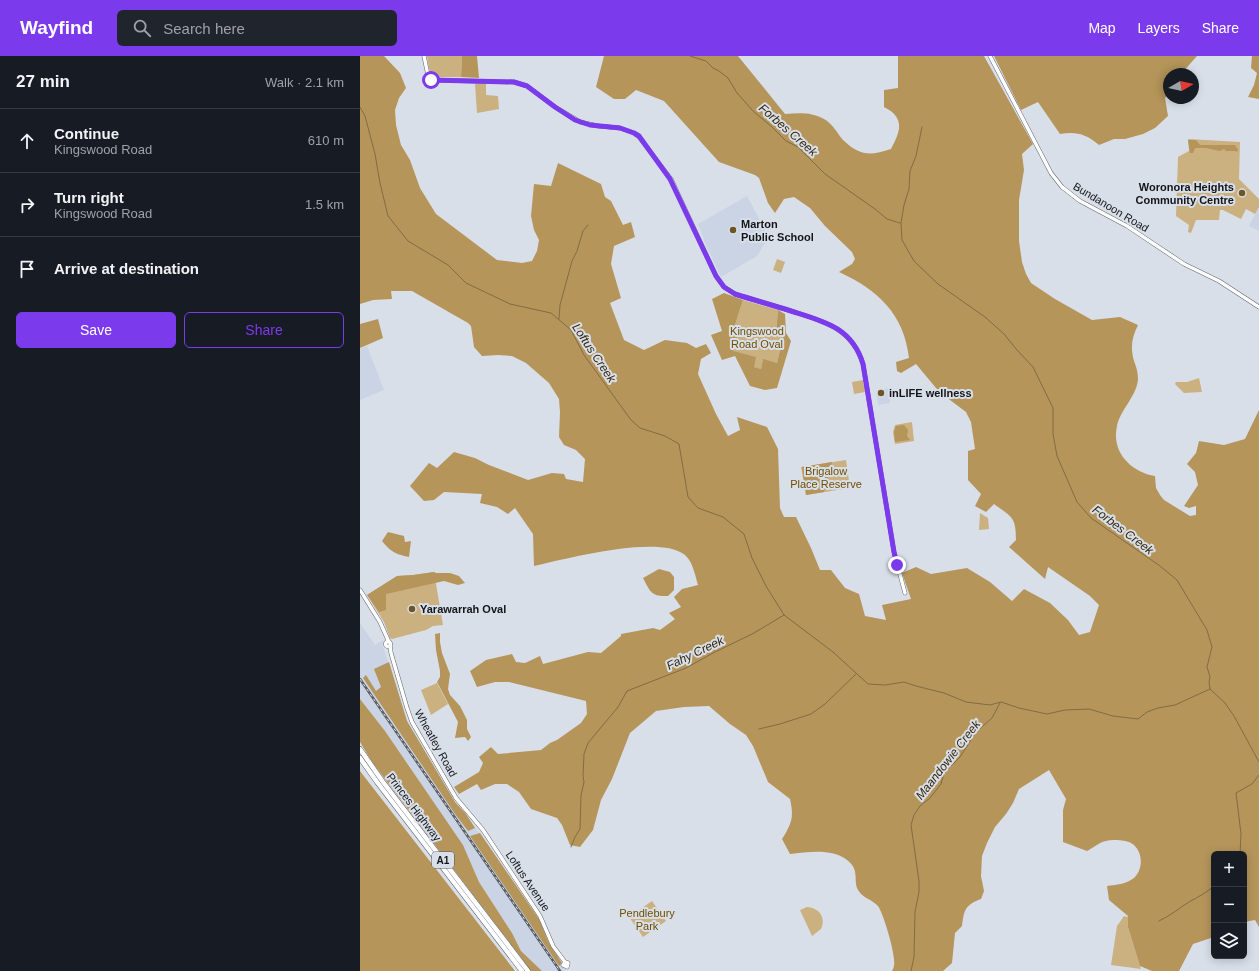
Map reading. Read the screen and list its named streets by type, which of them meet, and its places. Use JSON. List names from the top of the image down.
{
  "streets": {
    "highway": ["Princes Highway", "A1"],
    "street": ["Bundanoon Road", "Wheatley Road", "Loftus Avenue"]
  },
  "crossings": [
    ["Wheatley Road", "Loftus Avenue"]
  ],
  "water": [
    "Forbes Creek",
    "Loftus Creek",
    "Fahy Creek",
    "Maandowie Creek"
  ],
  "parks": ["Kingswood Road Oval", "Brigalow Place Reserve", "Pendlebury Park"],
  "places": [
    "Woronora Heights Community Centre",
    "Marton Public School",
    "inLIFE wellness",
    "Yarawarrah Oval"
  ],
  "north": "right",
  "page": {
    "header": "Wayfind",
    "search": "Search here",
    "nav": ["Map", "Layers", "Share"],
    "heading": ["27 min", "Walk · 2.1 km"],
    "list": [
      ["Continue", "Kingswood Road", "610 m"],
      ["Turn right", "Kingswood Road", "1.5 km"],
      "Arrive at destination"
    ],
    "buttons": ["Save", "Share"],
    "map_buttons": ["+", "−"]
  }
}
